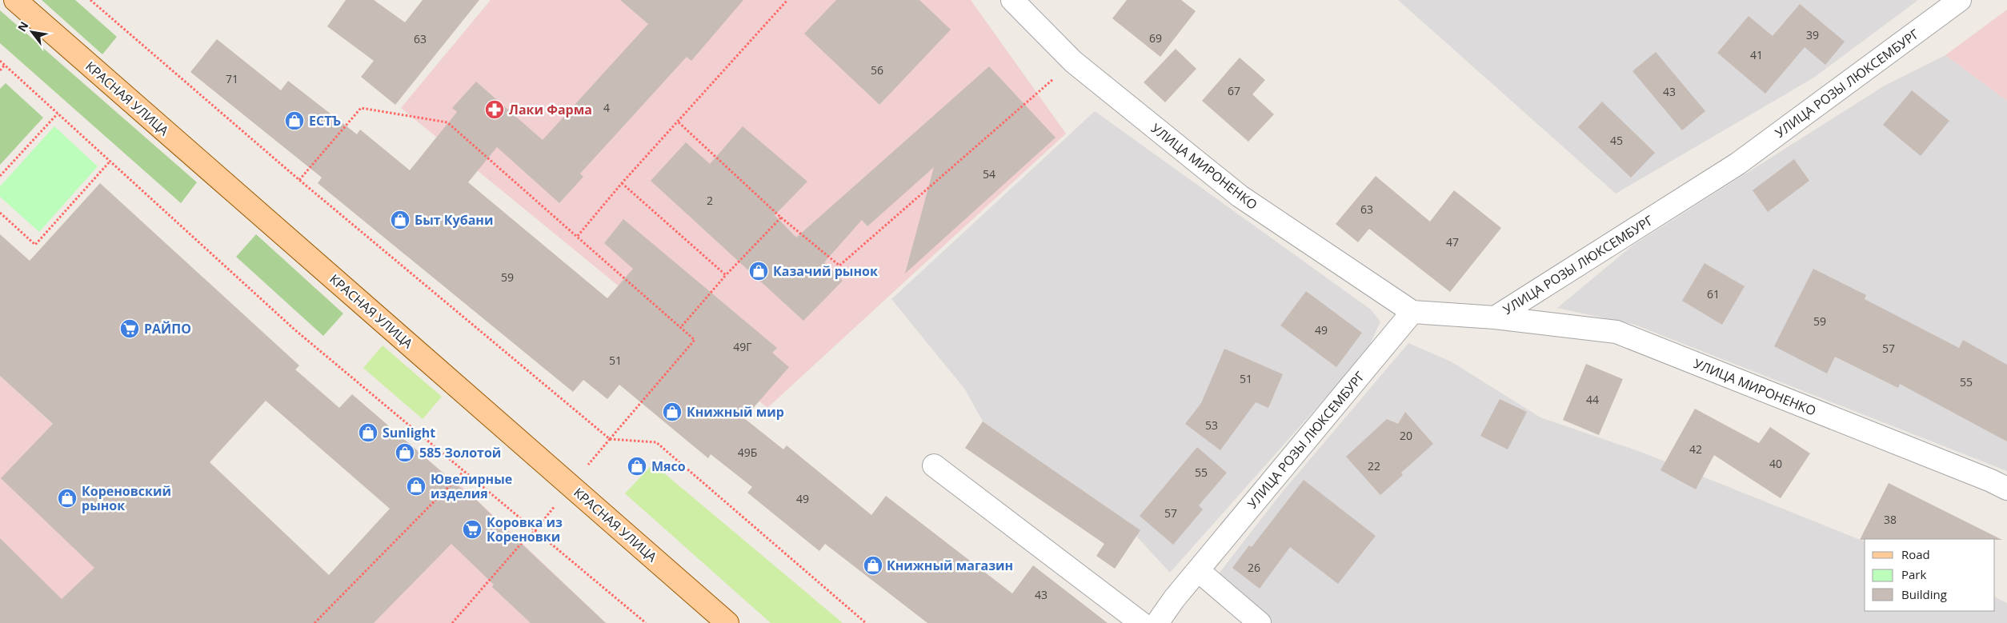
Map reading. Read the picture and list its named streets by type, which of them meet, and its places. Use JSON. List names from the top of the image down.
{
  "streets": {
    "main road": ["КРАСНАЯ УЛИЦА"],
    "street": ["УЛИЦА РОЗЫ ЛЮКСЕМБУРГ", "УЛИЦА МИРОНЕНКО"]
  },
  "crossings": [
    ["УЛИЦА РОЗЫ ЛЮКСЕМБУРГ", "УЛИЦА МИРОНЕНКО"]
  ],
  "places": {
    "pharmacy": ["Лаки Фарма"],
    "shop": [
      "ЕСТЪ",
      "Быт Кубани",
      "Казачий рынок",
      "Книжный мир",
      "Sunlight",
      "585 Золотой",
      "Мясо",
      "Ювелирные изделия",
      "Кореновский рынок",
      "Книжный магазин"
    ],
    "supermarket": ["РАЙПО", "Коровка из Кореновки"]
  },
  "house_numbers": [
    "39",
    "69",
    "63",
    "41",
    "56",
    "71",
    "67",
    "43",
    "4",
    "45",
    "54",
    "2",
    "63",
    "47",
    "59",
    "61",
    "59",
    "49",
    "49Г",
    "57",
    "51",
    "51",
    "55",
    "44",
    "53",
    "20",
    "42",
    "49Б",
    "40",
    "22",
    "55",
    "49",
    "57",
    "38",
    "26",
    "43"
  ],
  "legend": ["Road", "Park", "Building"],
  "north": "top left"
}
